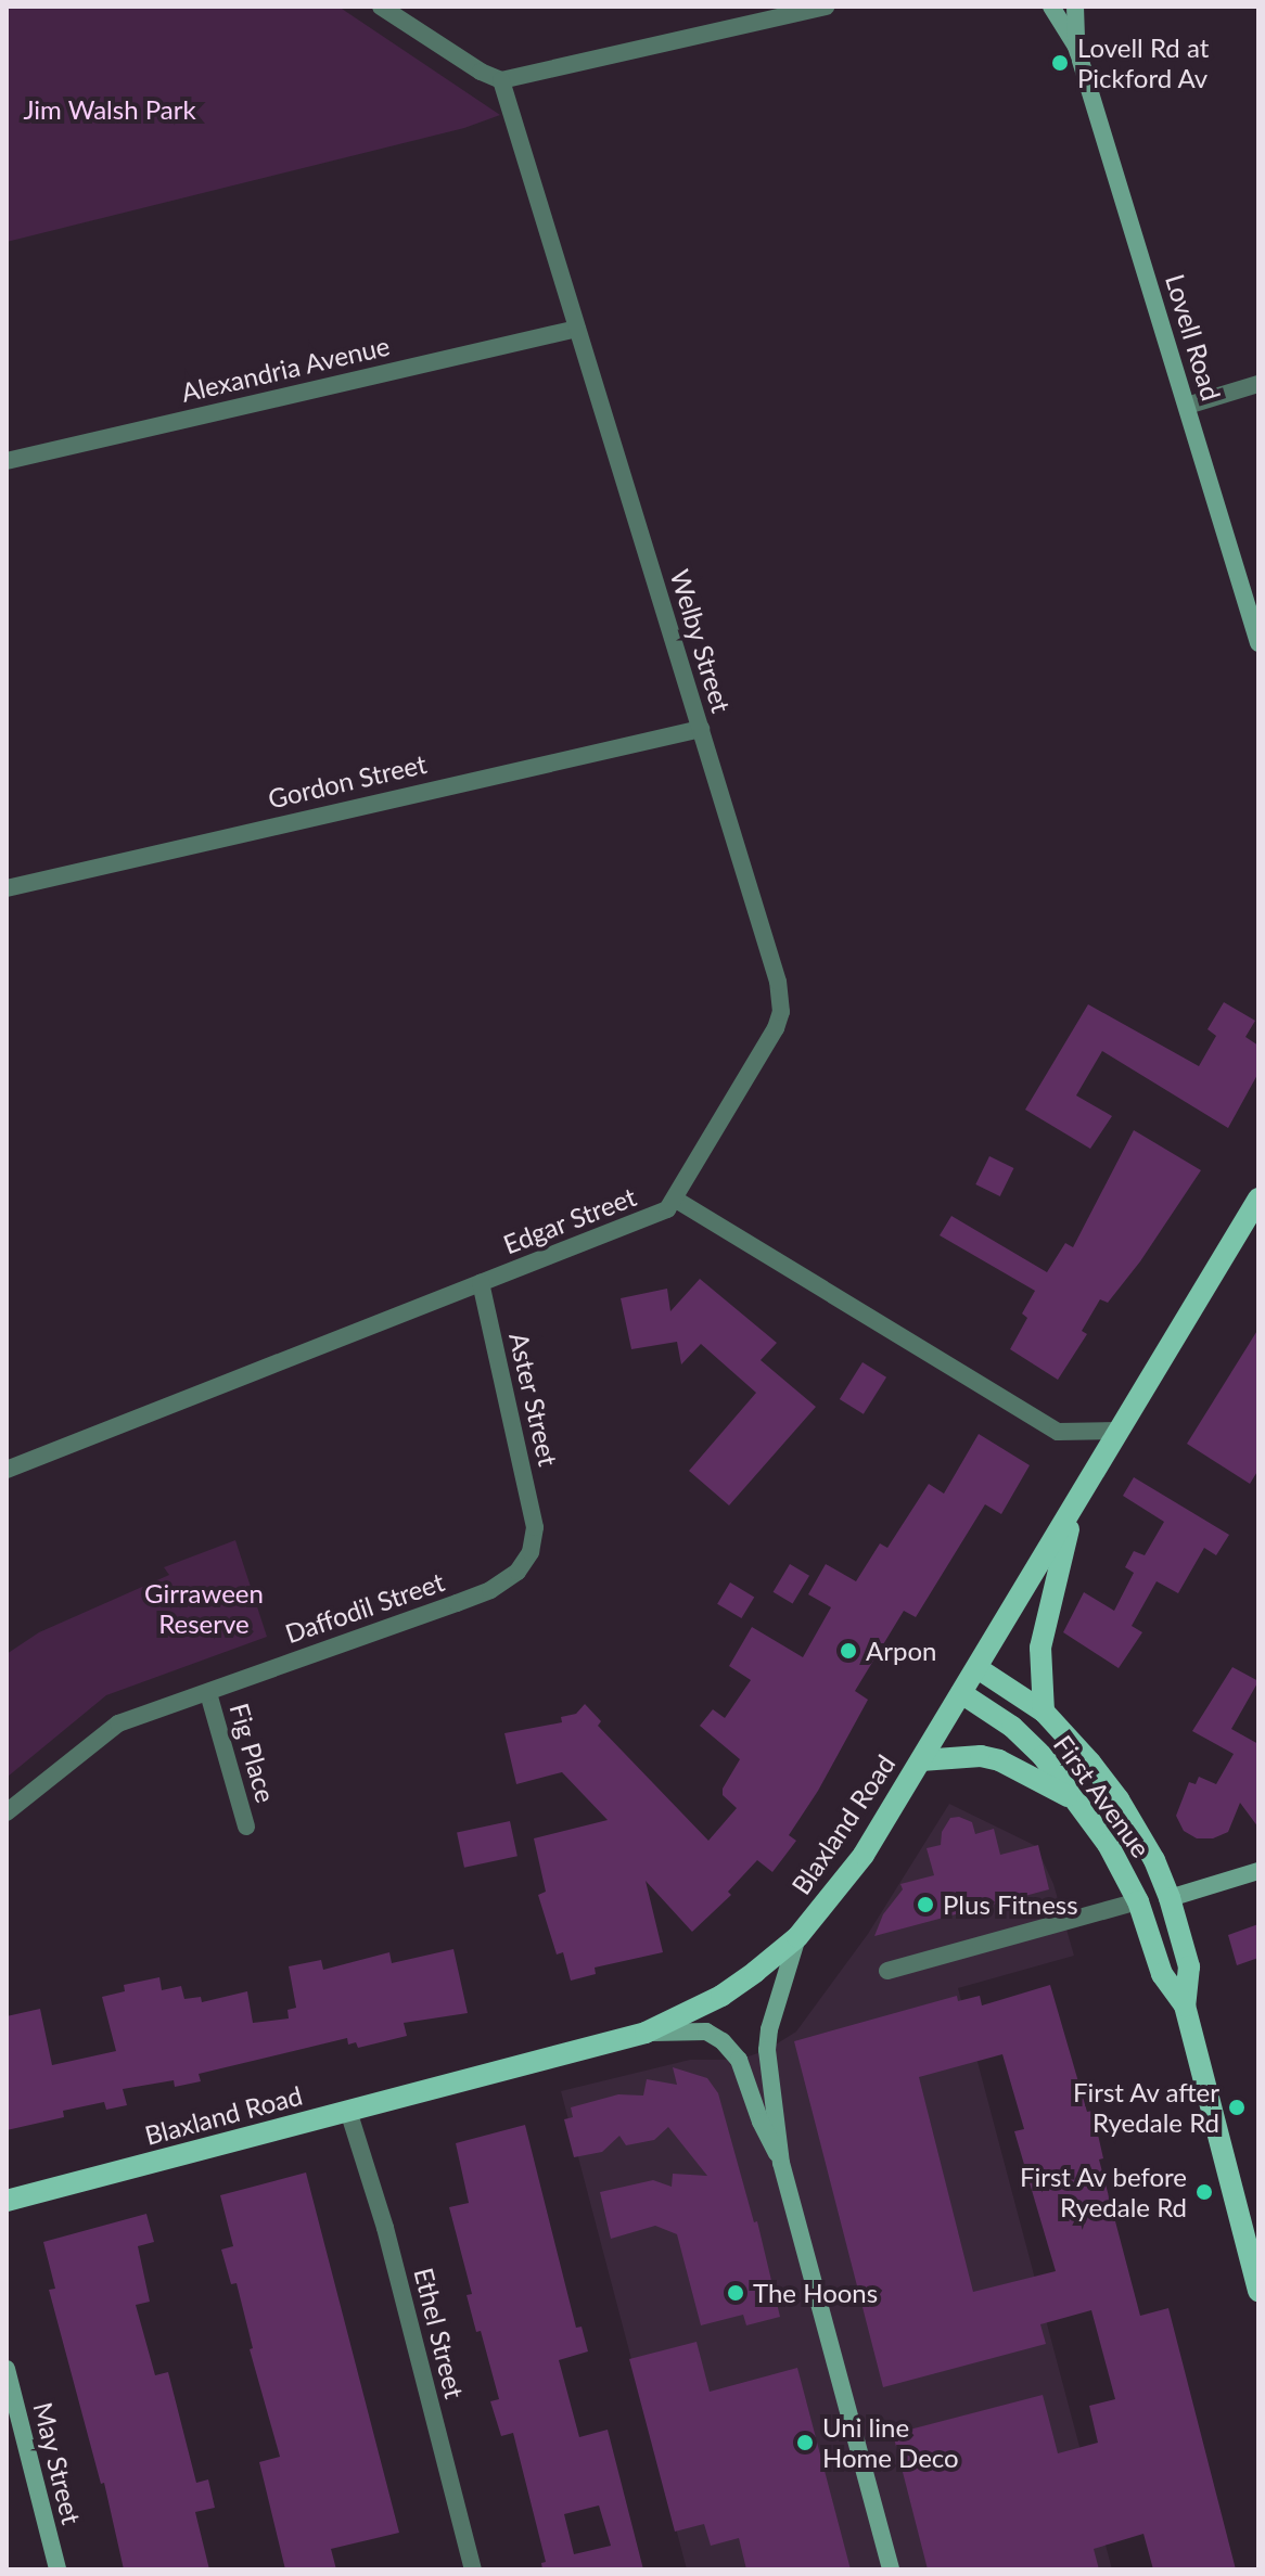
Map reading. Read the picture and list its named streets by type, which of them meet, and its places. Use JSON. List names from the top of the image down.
{
  "streets": {
    "main road": ["First Avenue", "Blaxland Road"],
    "street": [
      "Lovell Road",
      "Alexandria Avenue",
      "Welby Street",
      "Gordon Street",
      "Edgar Street",
      "Aster Street",
      "Daffodil Street",
      "Fig Place",
      "Ethel Street",
      "May Street"
    ]
  },
  "crossings": [
    ["Alexandria Avenue", "Welby Street"],
    ["Welby Street", "Gordon Street"],
    ["Welby Street", "Edgar Street"],
    ["Edgar Street", "Aster Street"],
    ["Edgar Street", "Blaxland Road"],
    ["Aster Street", "Daffodil Street"],
    ["Daffodil Street", "Fig Place"],
    ["First Avenue", "Blaxland Road"],
    ["Blaxland Road", "Ethel Street"]
  ],
  "parks": ["Jim Walsh Park", "Girraween Reserve"],
  "places": [
    "Lovell Rd at Pickford Av",
    "Arpon",
    "Plus Fitness",
    "First Av after Ryedale Rd",
    "First Av before Ryedale Rd",
    "The Hoons",
    "Uni line Home Deco"
  ]
}
